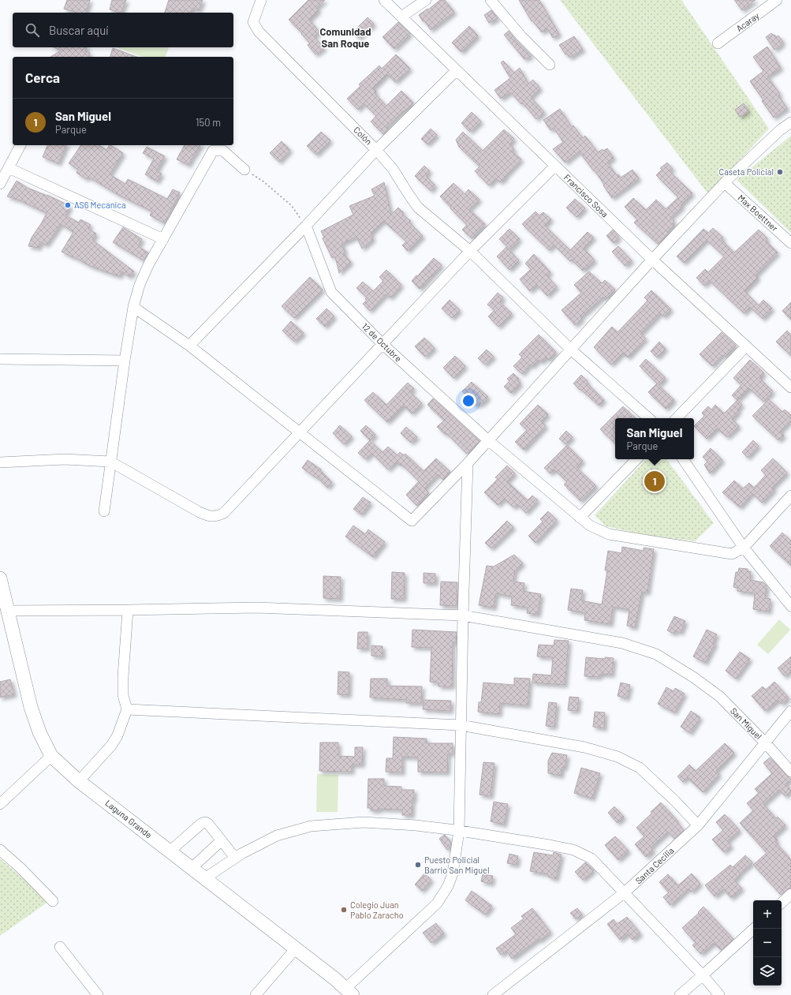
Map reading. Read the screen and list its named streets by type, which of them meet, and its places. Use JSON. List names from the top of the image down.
{
  "streets": {
    "main road": ["Laguna Grande"],
    "street": [
      "Acaray",
      "Colón",
      "Francisco Sosa",
      "Max Boettner",
      "12 de Octubre",
      "San Miguel",
      "Santa Cecilia"
    ]
  },
  "crossings": [
    ["San Miguel", "Laguna Grande"],
    ["San Miguel", "Santa Cecilia"]
  ],
  "districts": ["Comunidad San Roque"],
  "places": [
    "Caseta Policial",
    "AS6 Mecanica",
    "Puesto Policial Barrio San Miguel",
    "Colegio Juan Pablo Zaracho"
  ],
  "page": {
    "search": "Buscar aquí",
    "heading": "Cerca",
    "list": [
      {
        "mark": "1",
        "name": "San Miguel",
        "note": "Parque",
        "value": "150 m"
      }
    ],
    "popup": ["San Miguel", "Parque"],
    "pins": "1",
    "map_buttons": ["+", "−"]
  }
}
